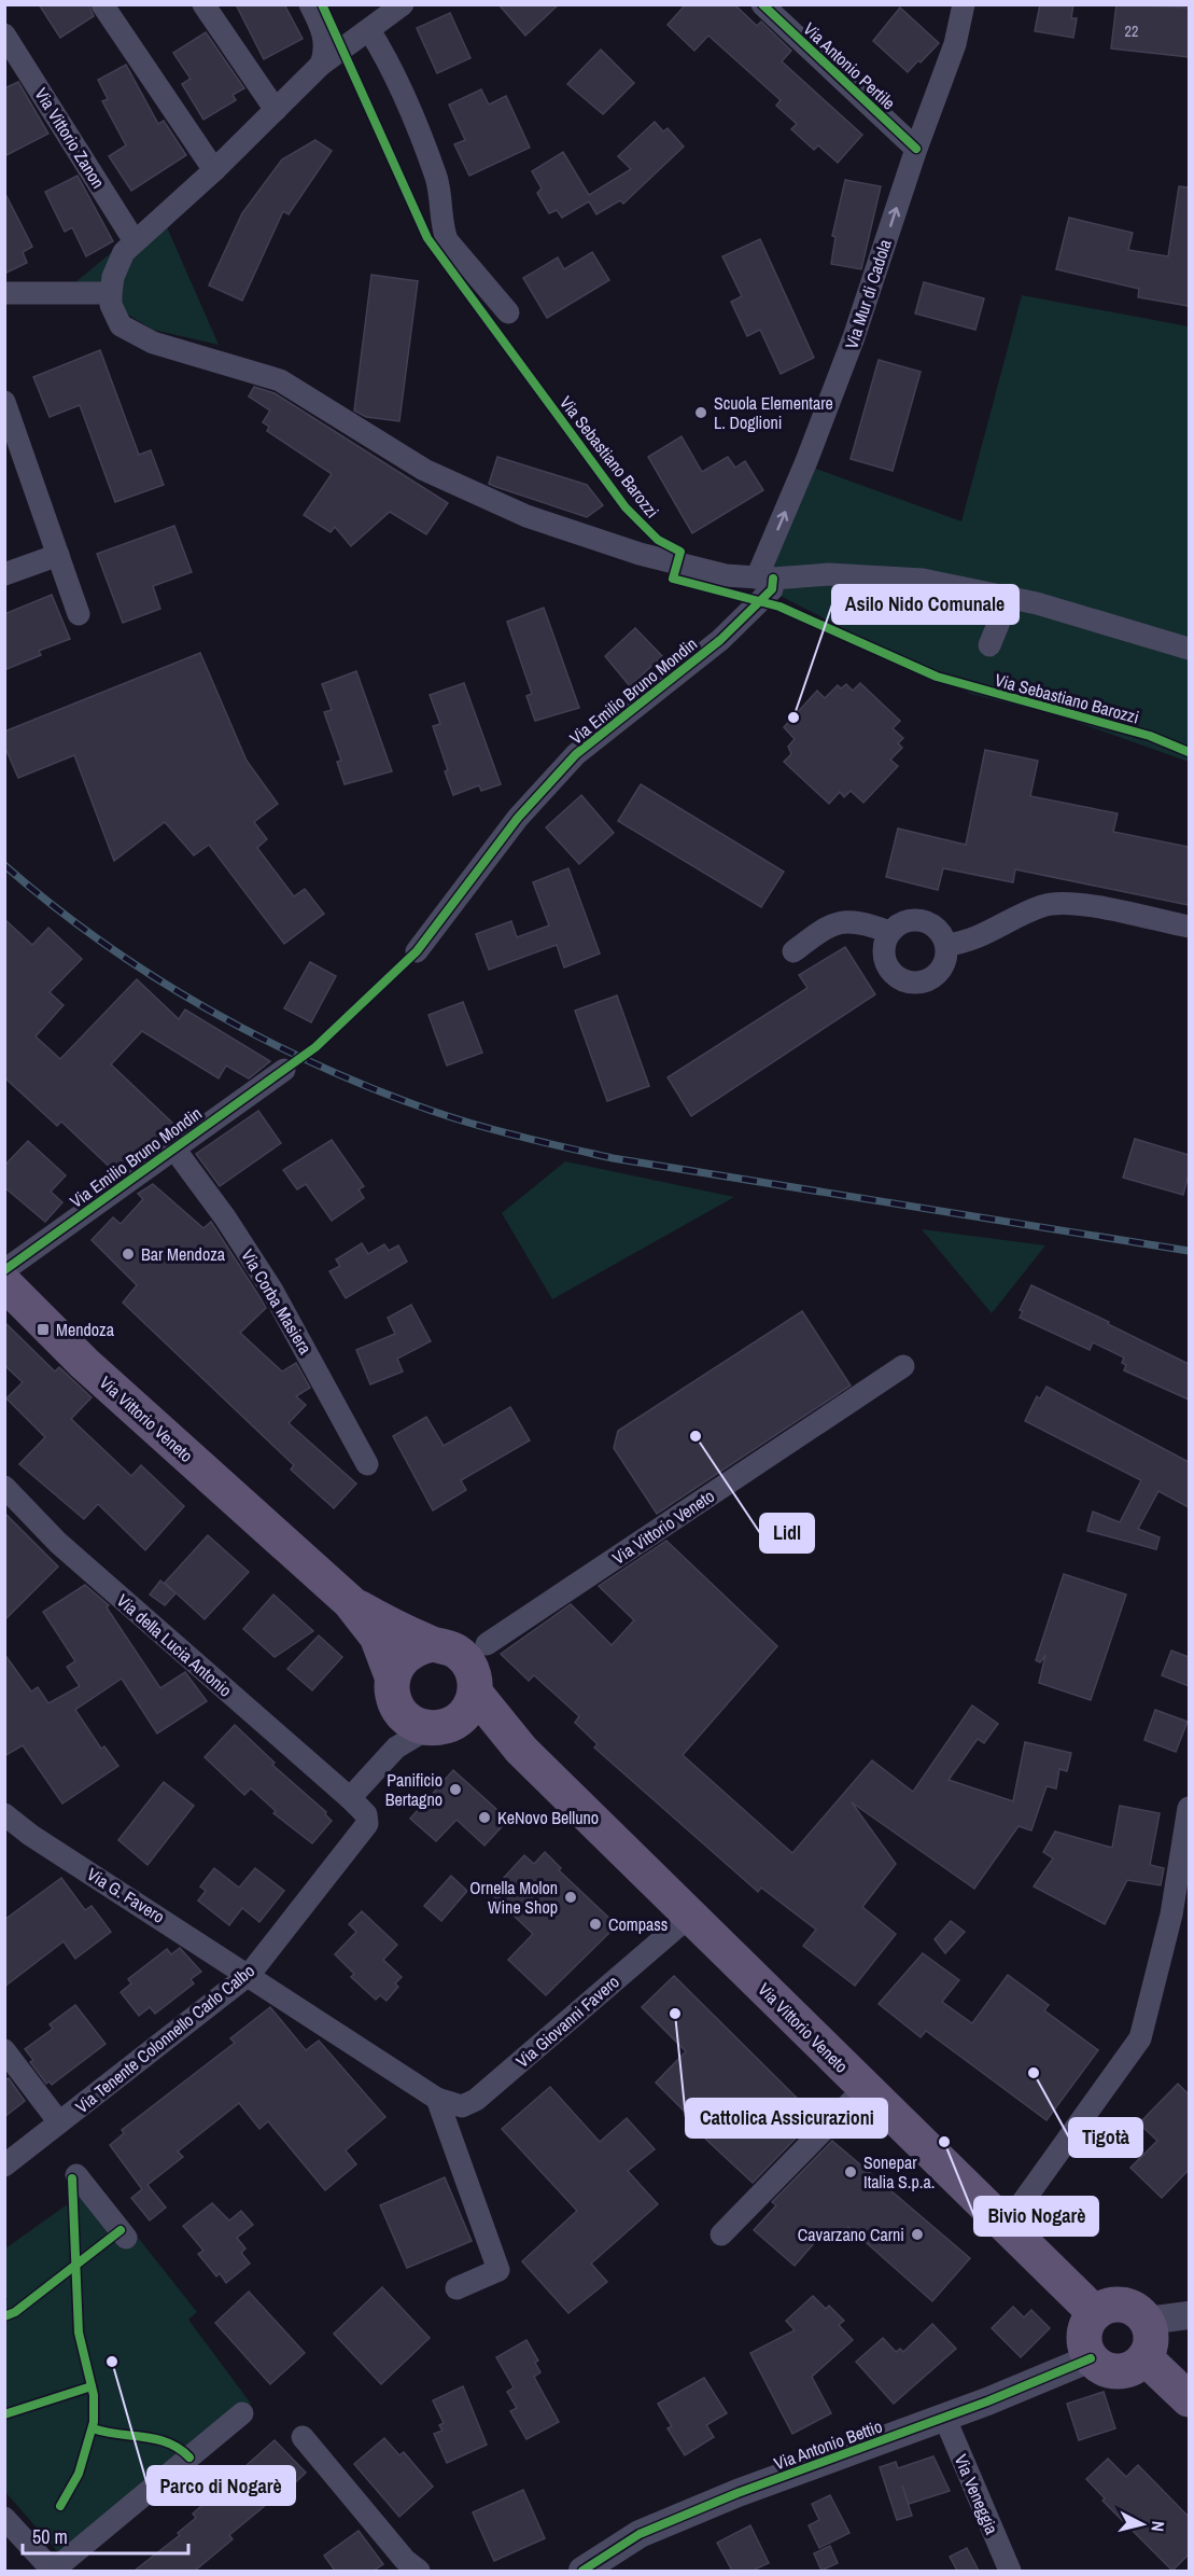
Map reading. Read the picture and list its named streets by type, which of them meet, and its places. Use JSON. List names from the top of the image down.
{
  "streets": {
    "main road": ["Via Vittorio Veneto"],
    "street": [
      "Via Antonio Pertile",
      "Via Vittorio Zanon",
      "Via Mur di Cadola",
      "Via Sebastiano Barozzi",
      "Via Emilio Bruno Mondin",
      "Via Corba Masiera",
      "Via della Lucia Antonio",
      "Via G. Favero",
      "Via Giovanni Favero",
      "Via Tenente Colonnello Carlo Calbo",
      "Via Antonio Bettio",
      "Via Veneggia"
    ]
  },
  "crossings": [
    ["Via Antonio Pertile", "Via Mur di Cadola"],
    ["Via Mur di Cadola", "Via Emilio Bruno Mondin"],
    ["Via Emilio Bruno Mondin", "Via Corba Masiera"],
    ["Via Vittorio Veneto", "Via Giovanni Favero"],
    ["Via Vittorio Veneto", "Via Antonio Bettio"],
    ["Via della Lucia Antonio", "Via Tenente Colonnello Carlo Calbo"],
    ["Via G. Favero", "Via Giovanni Favero"],
    ["Via G. Favero", "Via Tenente Colonnello Carlo Calbo"],
    ["Via Giovanni Favero", "Via Tenente Colonnello Carlo Calbo"],
    ["Via Antonio Bettio", "Via Veneggia"]
  ],
  "one_way": ["Via Mur di Cadola"],
  "places": {
    "other": [
      "Scuola Elementare L. Doglioni",
      "Asilo Nido Comunale",
      "Bar Mendoza",
      "Lidl",
      "Panificio Bertagno",
      "KeNovo Belluno",
      "Ornella Molon Wine Shop",
      "Compass",
      "Cattolica Assicurazioni",
      "Tigotà",
      "Bivio Nogarè",
      "Sonepar Italia S.p.a.",
      "Cavarzano Carni",
      "Parco di Nogarè"
    ],
    "transit": ["Mendoza"]
  },
  "house_numbers": ["22"],
  "scale_bar": "50 m",
  "north": "right"
}
